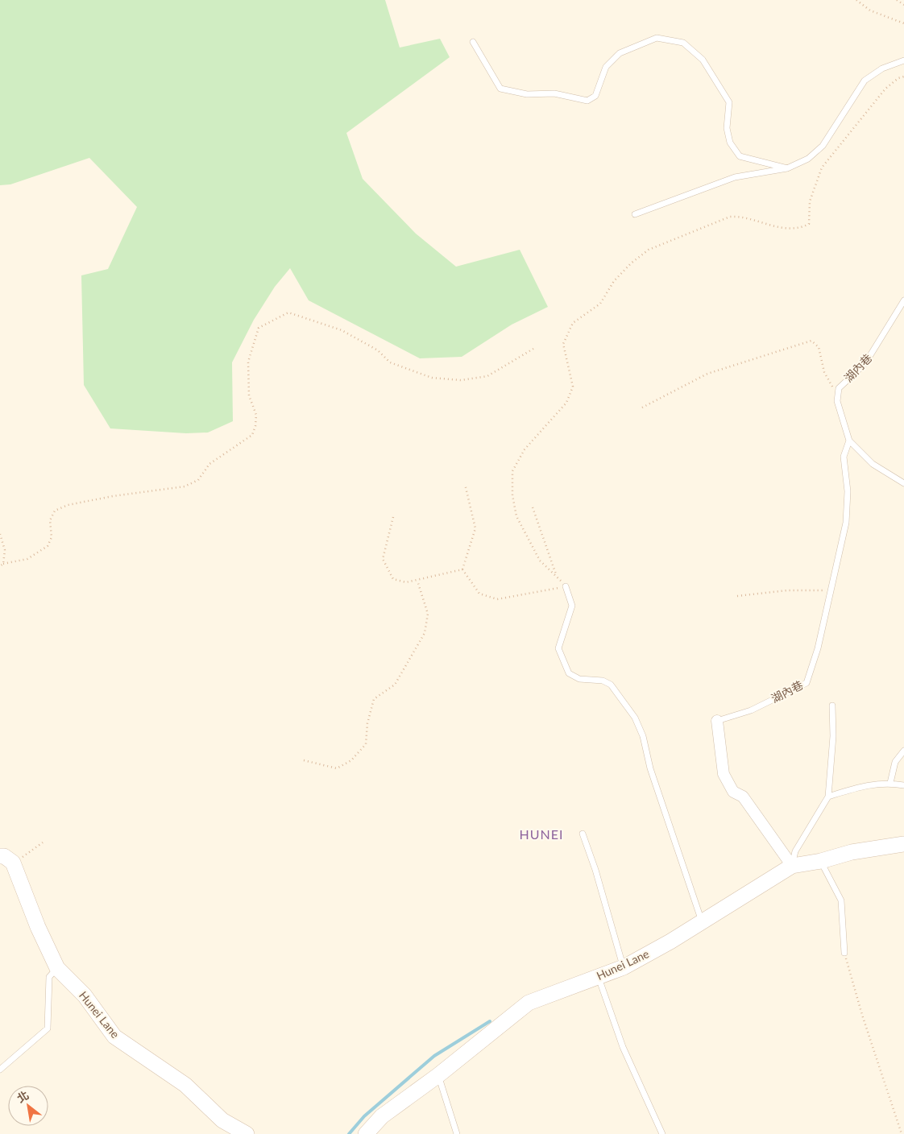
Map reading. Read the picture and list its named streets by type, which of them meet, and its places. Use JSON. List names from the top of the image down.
{
  "streets": {
    "street": ["湖內巷", "Hunei Lane"]
  },
  "crossings": [
    ["湖內巷", "Hunei Lane"]
  ],
  "districts": ["HUNEI"],
  "north": "top left"
}
